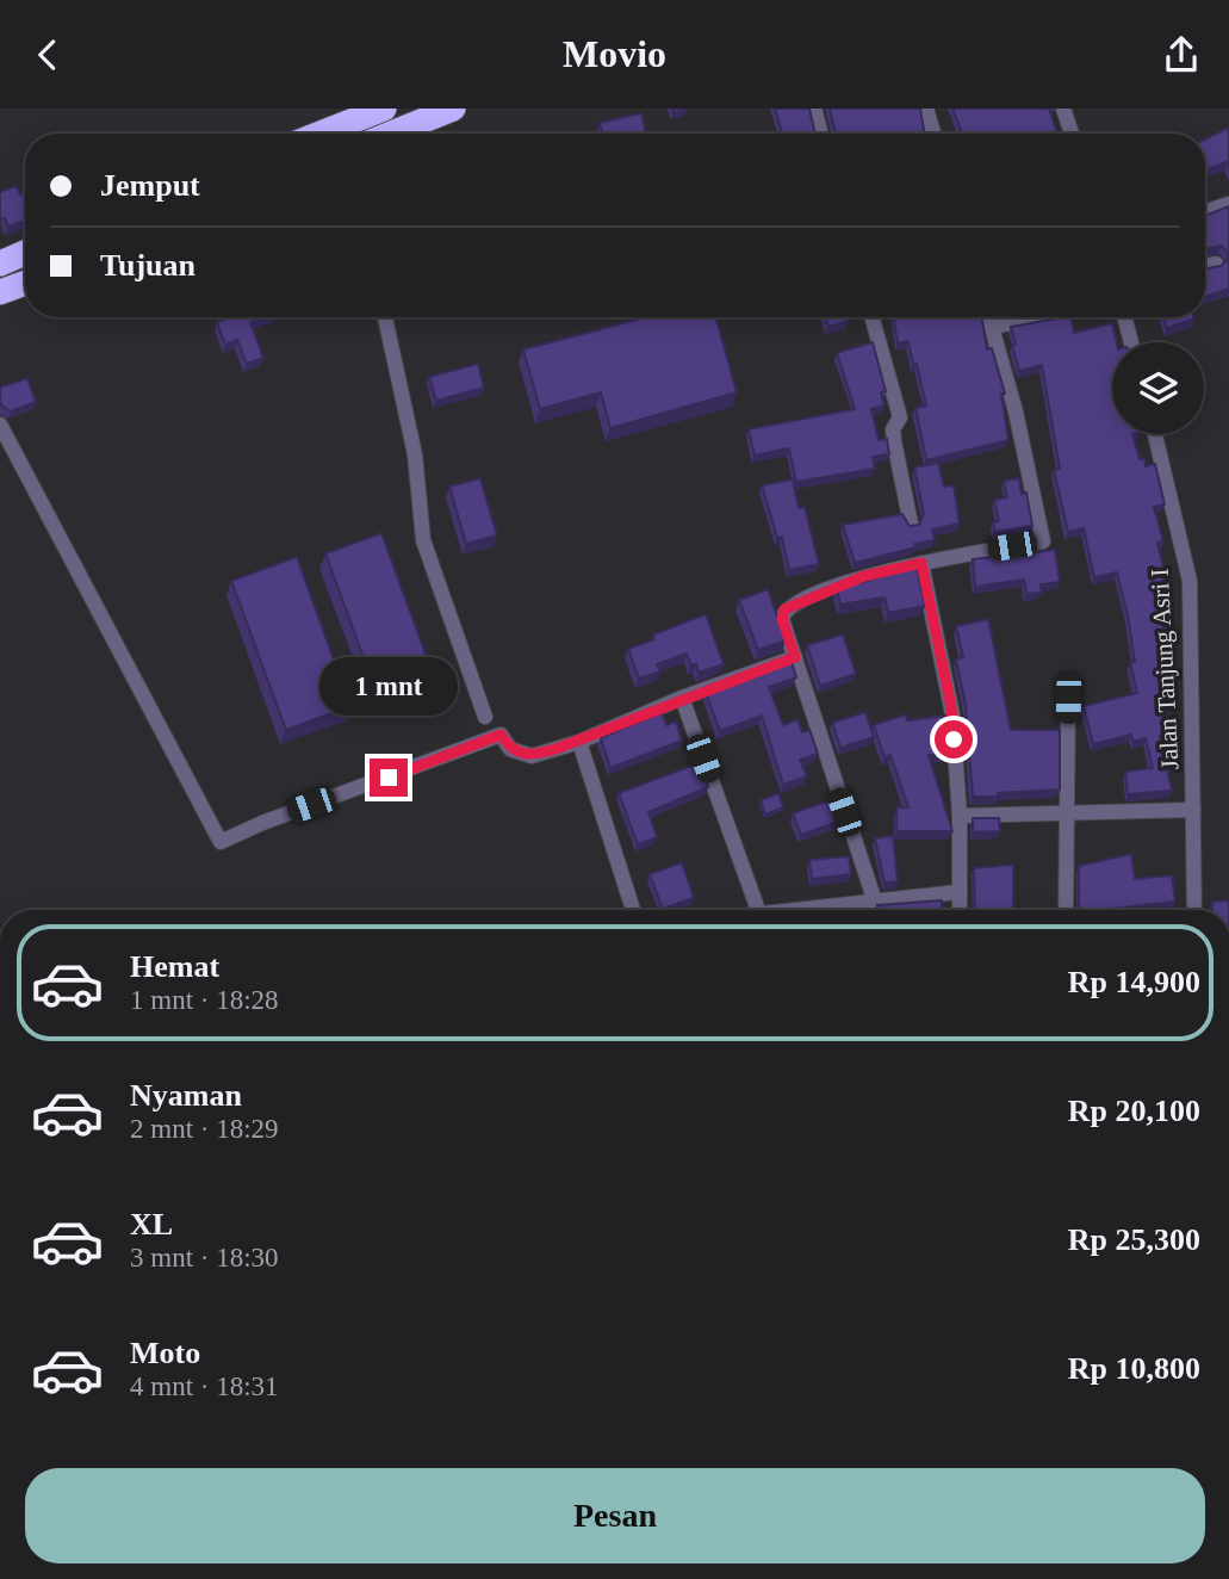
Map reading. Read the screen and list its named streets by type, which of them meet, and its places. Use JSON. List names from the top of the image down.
{
  "streets": {
    "street": ["Jalan Tanjung Asri I"]
  },
  "page": {
    "header": "Movio",
    "banner": ["Jemput", "Tujuan"],
    "bubble": "1 mnt",
    "list": [
      {
        "name": "Hemat",
        "note": "1 mnt · 18:28",
        "value": "Rp 14,900"
      },
      {
        "name": "Nyaman",
        "note": "2 mnt · 18:29",
        "value": "Rp 20,100"
      },
      {
        "name": "XL",
        "note": "3 mnt · 18:30",
        "value": "Rp 25,300"
      },
      {
        "name": "Moto",
        "note": "4 mnt · 18:31",
        "value": "Rp 10,800"
      }
    ],
    "buttons": "Pesan"
  }
}
